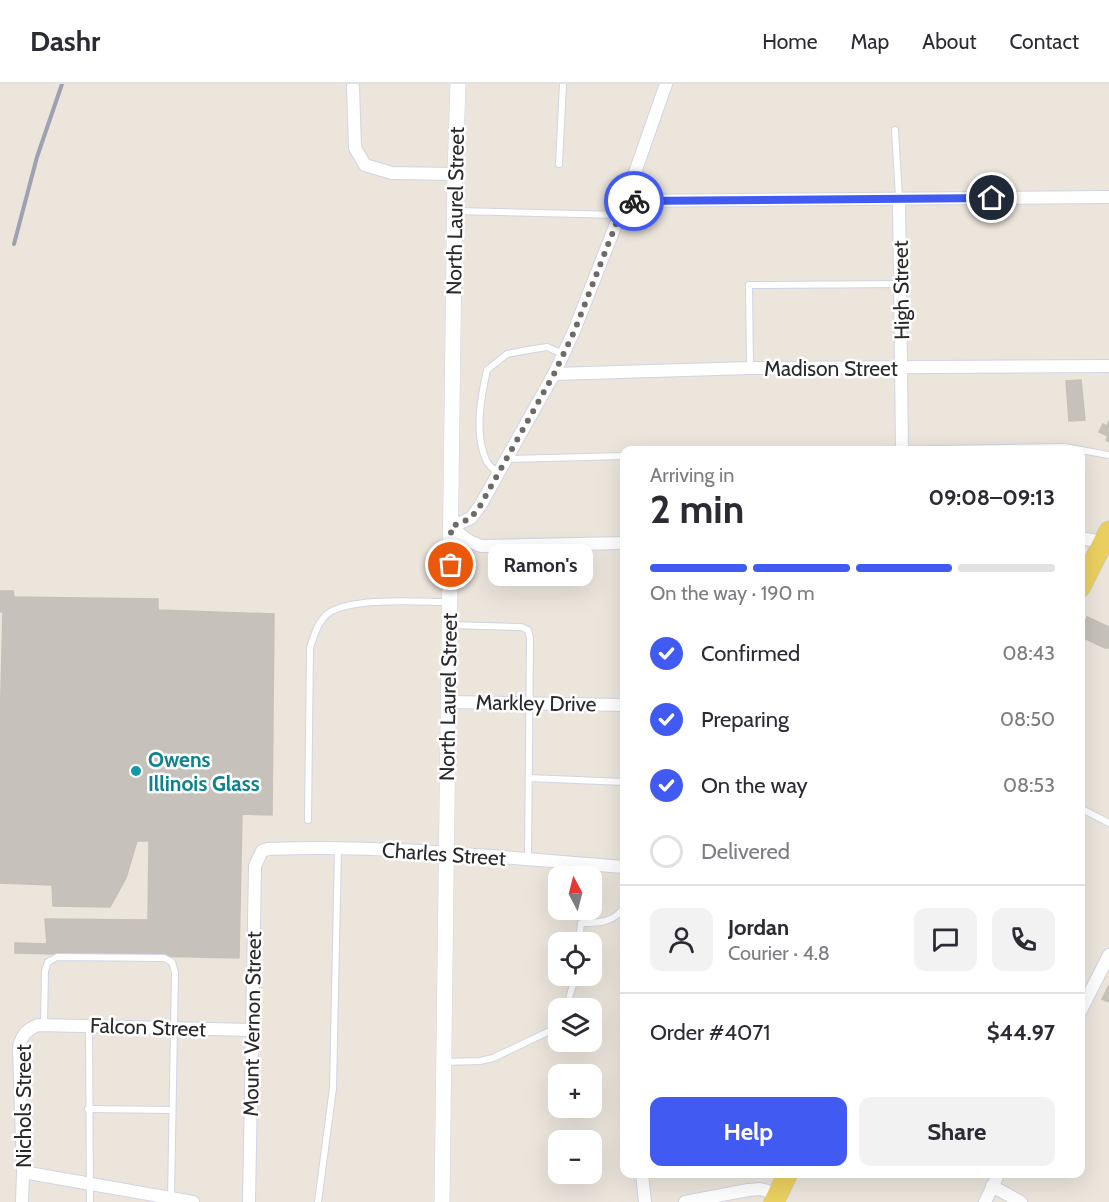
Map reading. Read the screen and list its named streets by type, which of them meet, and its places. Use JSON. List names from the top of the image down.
{
  "streets": {
    "street": [
      "North Laurel Street",
      "High Street",
      "Madison Street",
      "Markley Drive",
      "Charles Street",
      "Mount Vernon Street",
      "Falcon Street",
      "Nichols Street"
    ]
  },
  "crossings": [
    ["North Laurel Street", "Markley Drive"],
    ["North Laurel Street", "Charles Street"],
    ["High Street", "Madison Street"],
    ["Charles Street", "Mount Vernon Street"],
    ["Mount Vernon Street", "Falcon Street"],
    ["Falcon Street", "Nichols Street"]
  ],
  "places": ["Ramon's", "Owens Illinois Glass"],
  "north": "top",
  "page": {
    "header": "Dashr",
    "nav": [
      "Home",
      "Map",
      "About",
      "Contact"
    ],
    "heading": ["2 min", "Arriving in", "09:08–09:13"],
    "panel": [
      "Jordan",
      "Courier · 4.8",
      "Order #4071",
      "$44.97"
    ],
    "bubble": "Ramon's",
    "bar": "On the way · 190 m",
    "list": [
      ["Confirmed", "08:43"],
      ["Preparing", "08:50"],
      ["On the way", "08:53"],
      "Delivered"
    ],
    "map_buttons": ["+", "−"],
    "buttons": ["Help", "Share"]
  }
}
